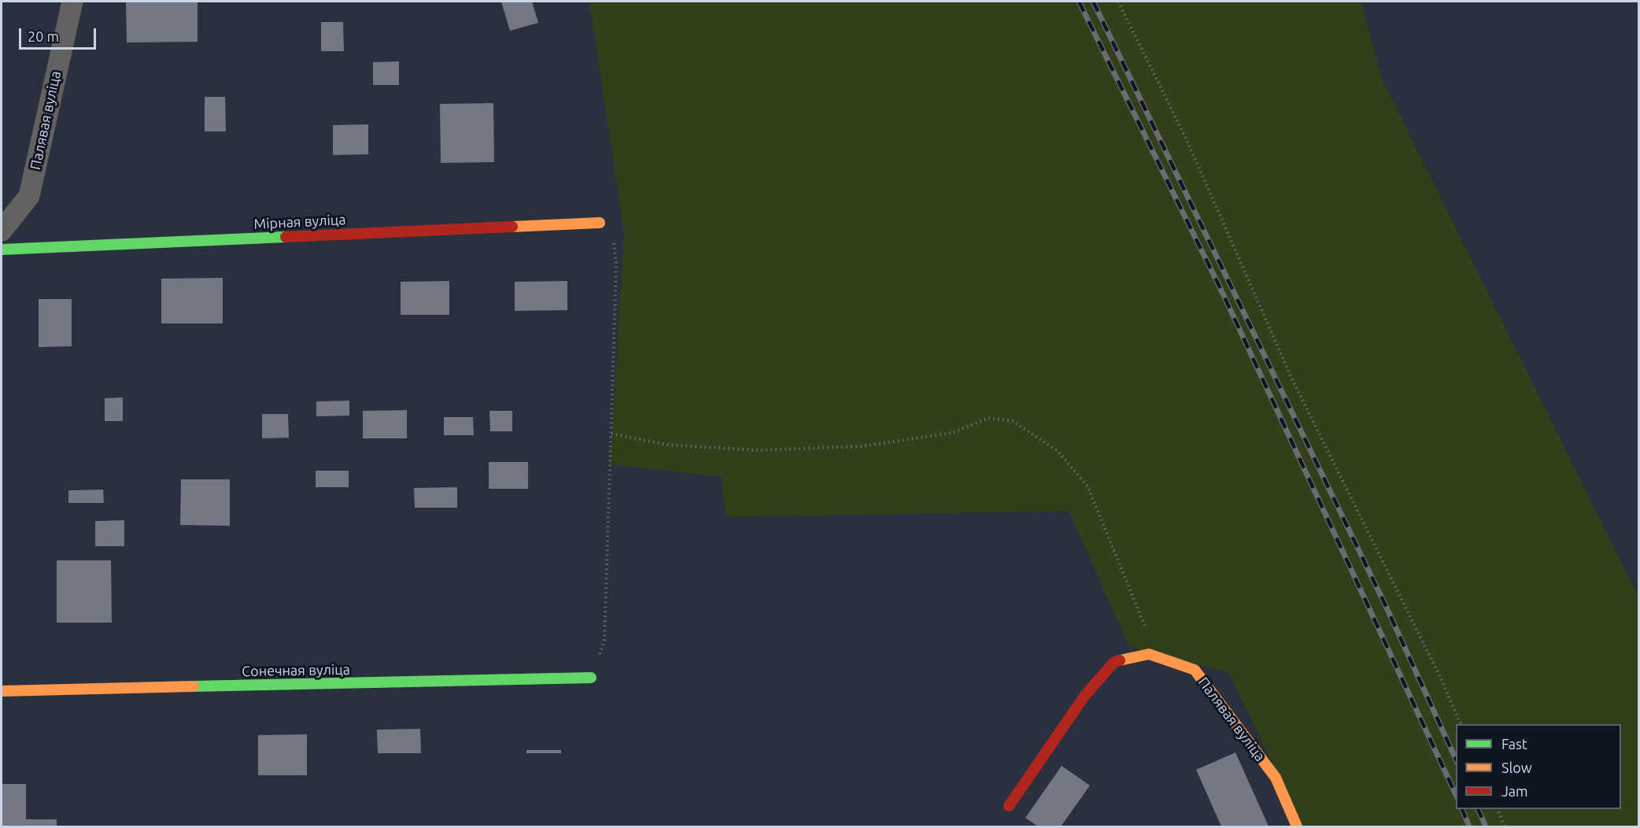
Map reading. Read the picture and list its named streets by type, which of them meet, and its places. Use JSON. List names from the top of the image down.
{
  "streets": {
    "street": ["Палявая вуліца", "Мірная вуліца", "Сонечная вуліца"]
  },
  "legend": ["Fast", "Slow", "Jam"],
  "scale_bar": "20 m"
}
